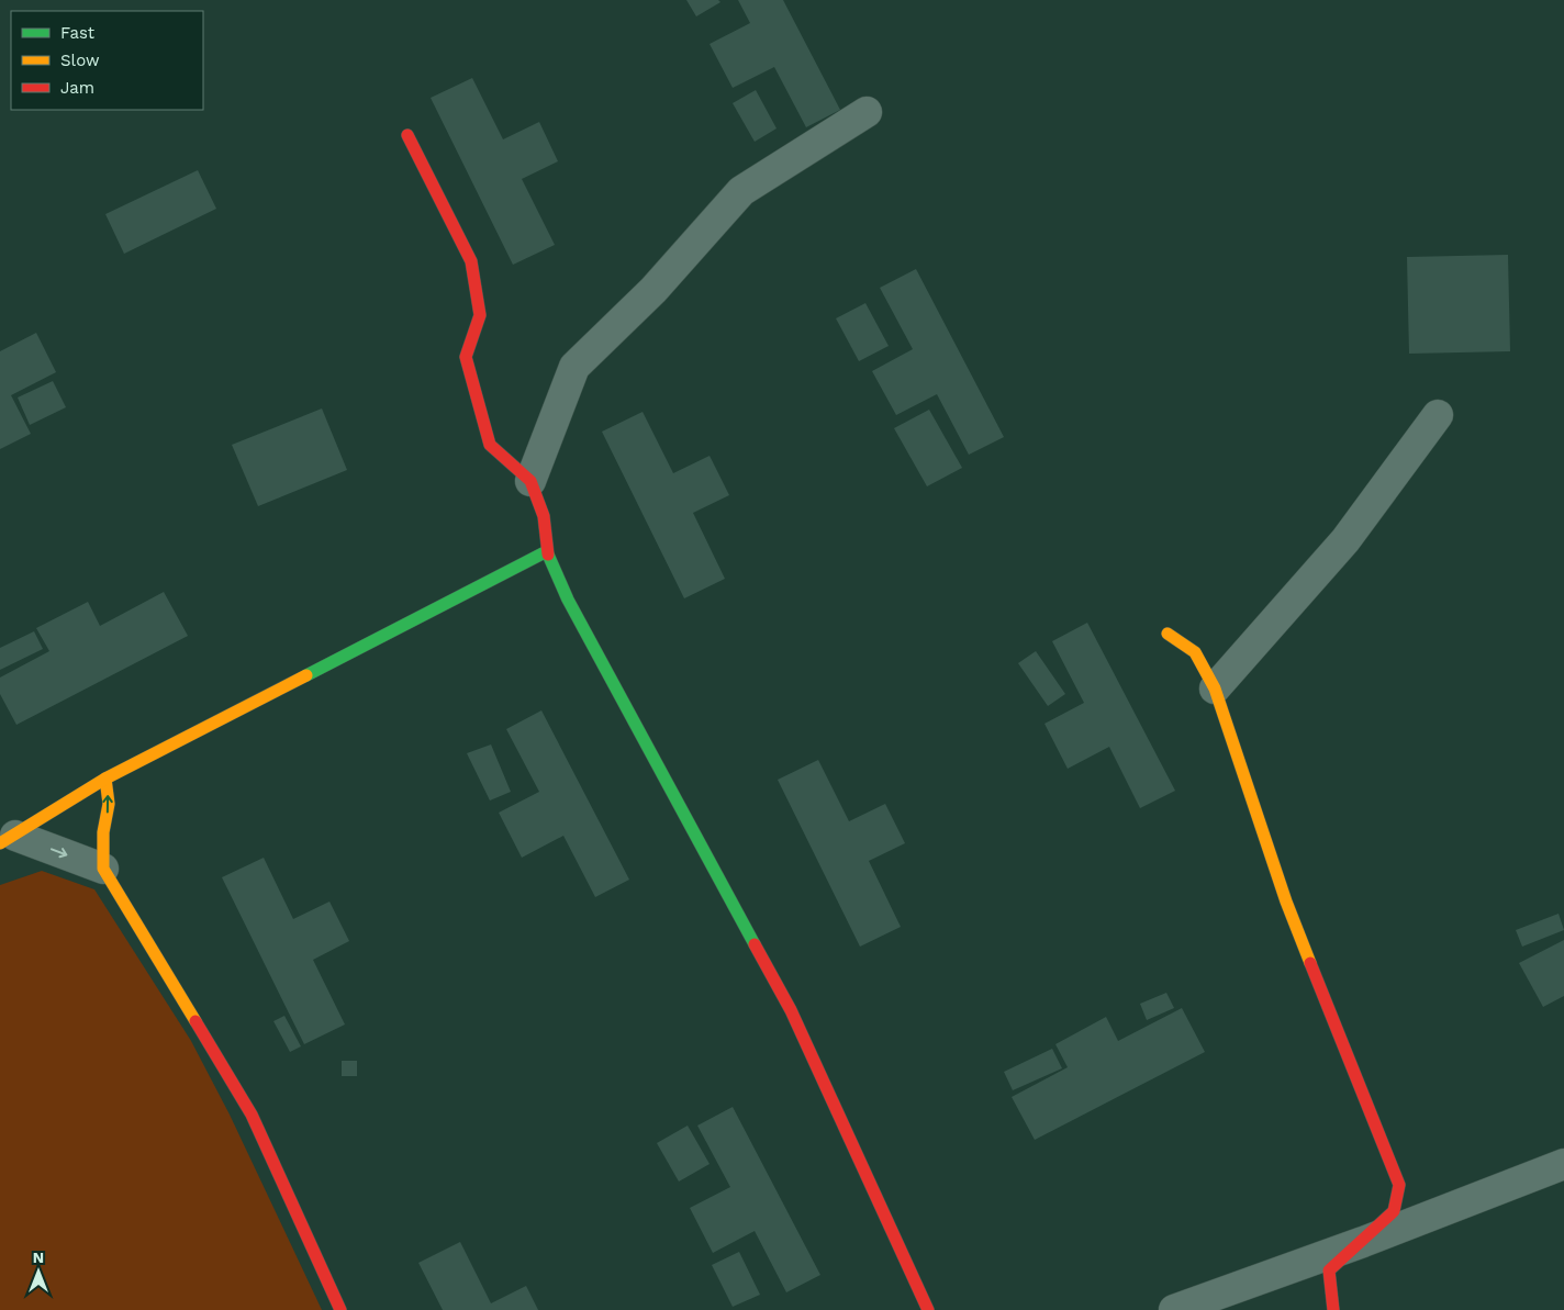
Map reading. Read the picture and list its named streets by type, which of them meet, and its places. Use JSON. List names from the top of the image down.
{
  "legend": ["Fast", "Slow", "Jam"],
  "north": "top"
}
